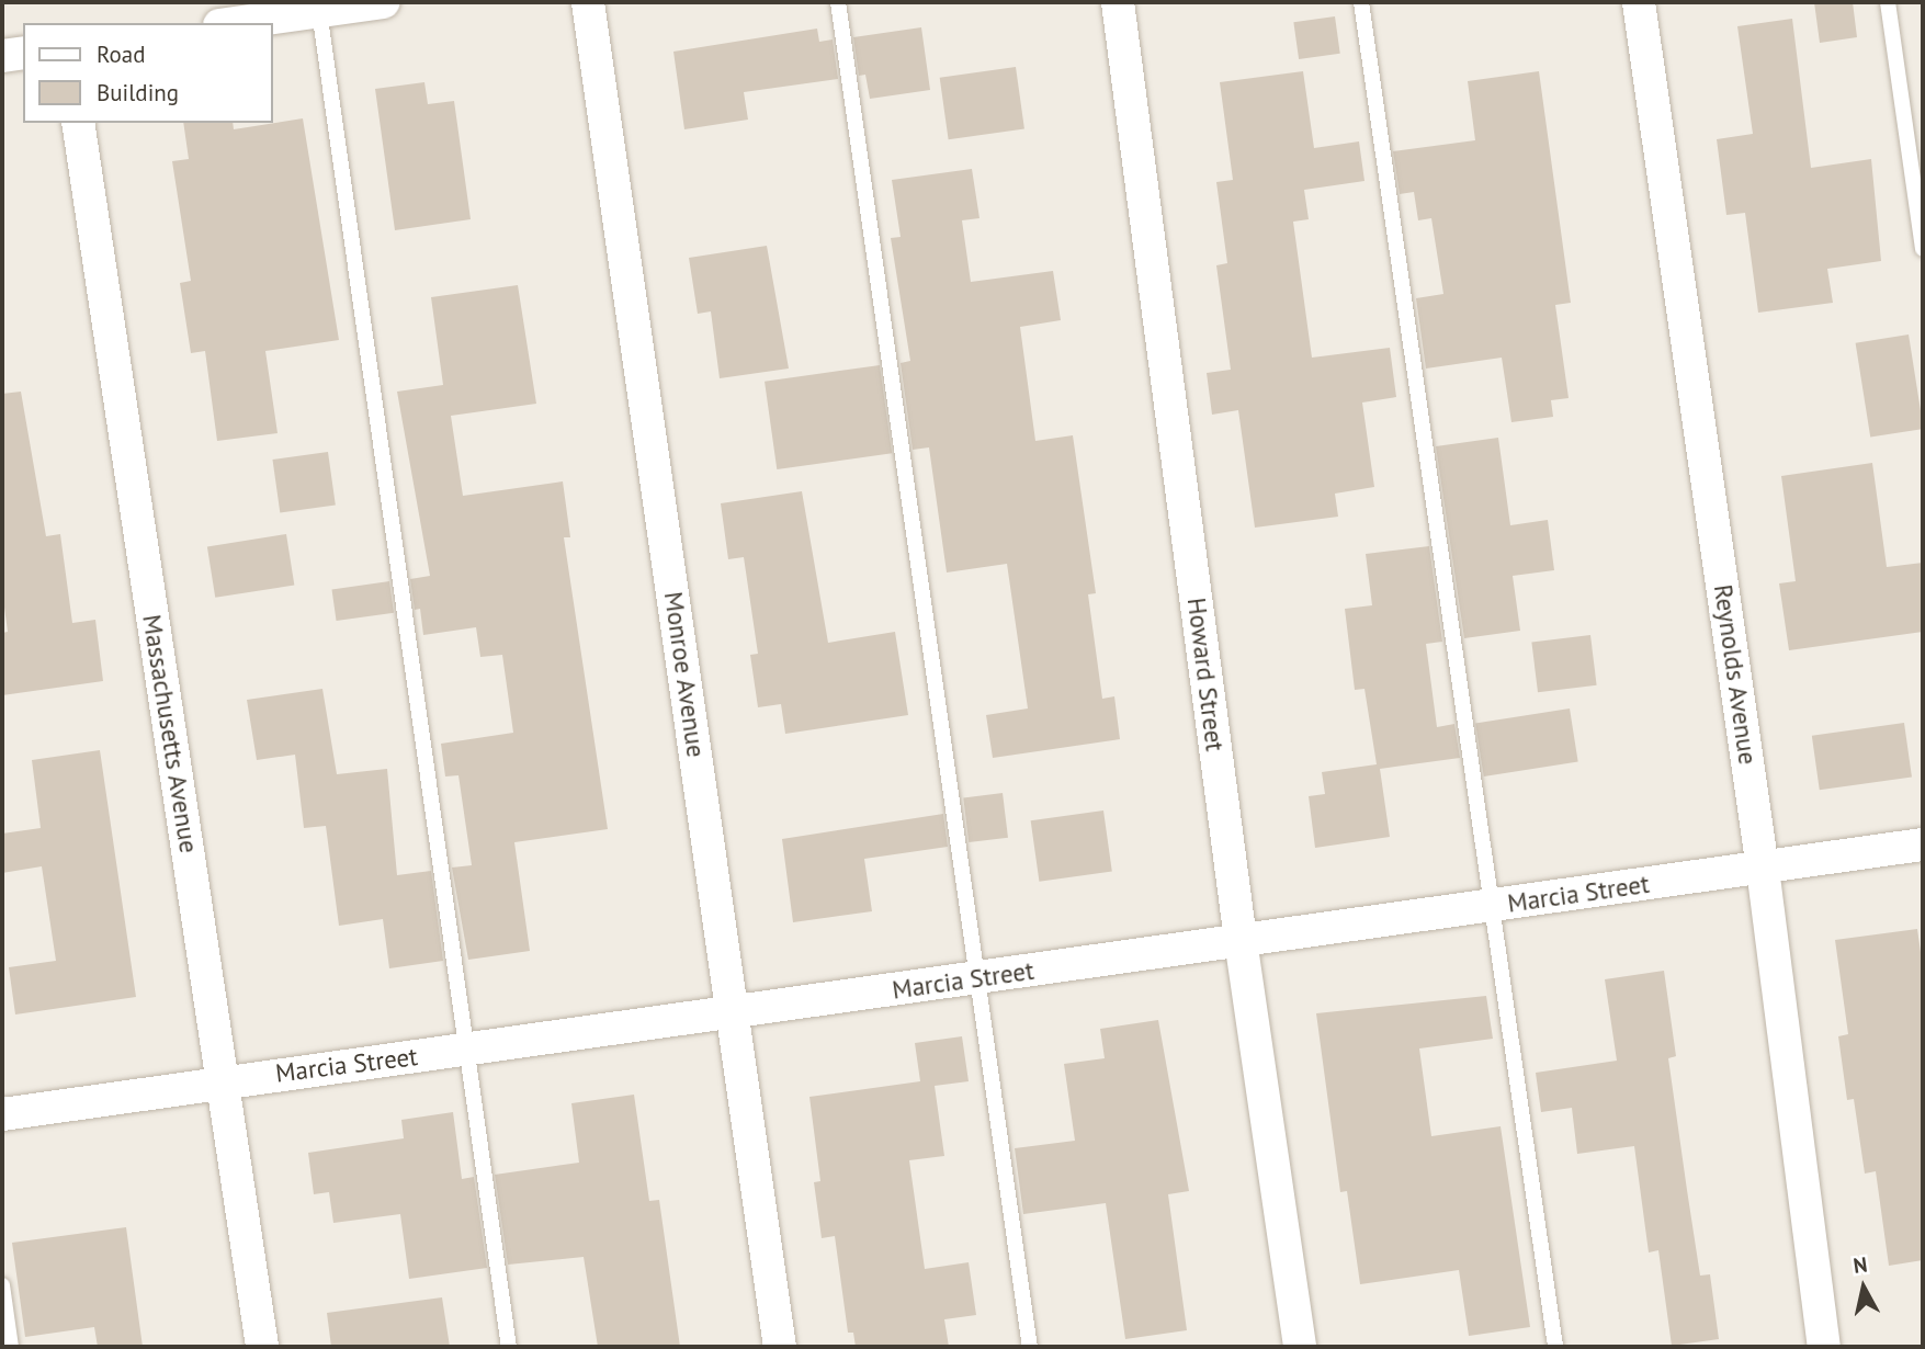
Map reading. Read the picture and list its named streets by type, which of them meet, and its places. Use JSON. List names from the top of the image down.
{
  "streets": {
    "street": [
      "Monroe Avenue",
      "Howard Street",
      "Reynolds Avenue",
      "Massachusetts Avenue",
      "Marcia Street"
    ]
  },
  "crossings": [
    ["Monroe Avenue", "Marcia Street"],
    ["Howard Street", "Marcia Street"],
    ["Reynolds Avenue", "Marcia Street"],
    ["Massachusetts Avenue", "Marcia Street"]
  ],
  "legend": ["Road", "Building"],
  "north": "top"
}
